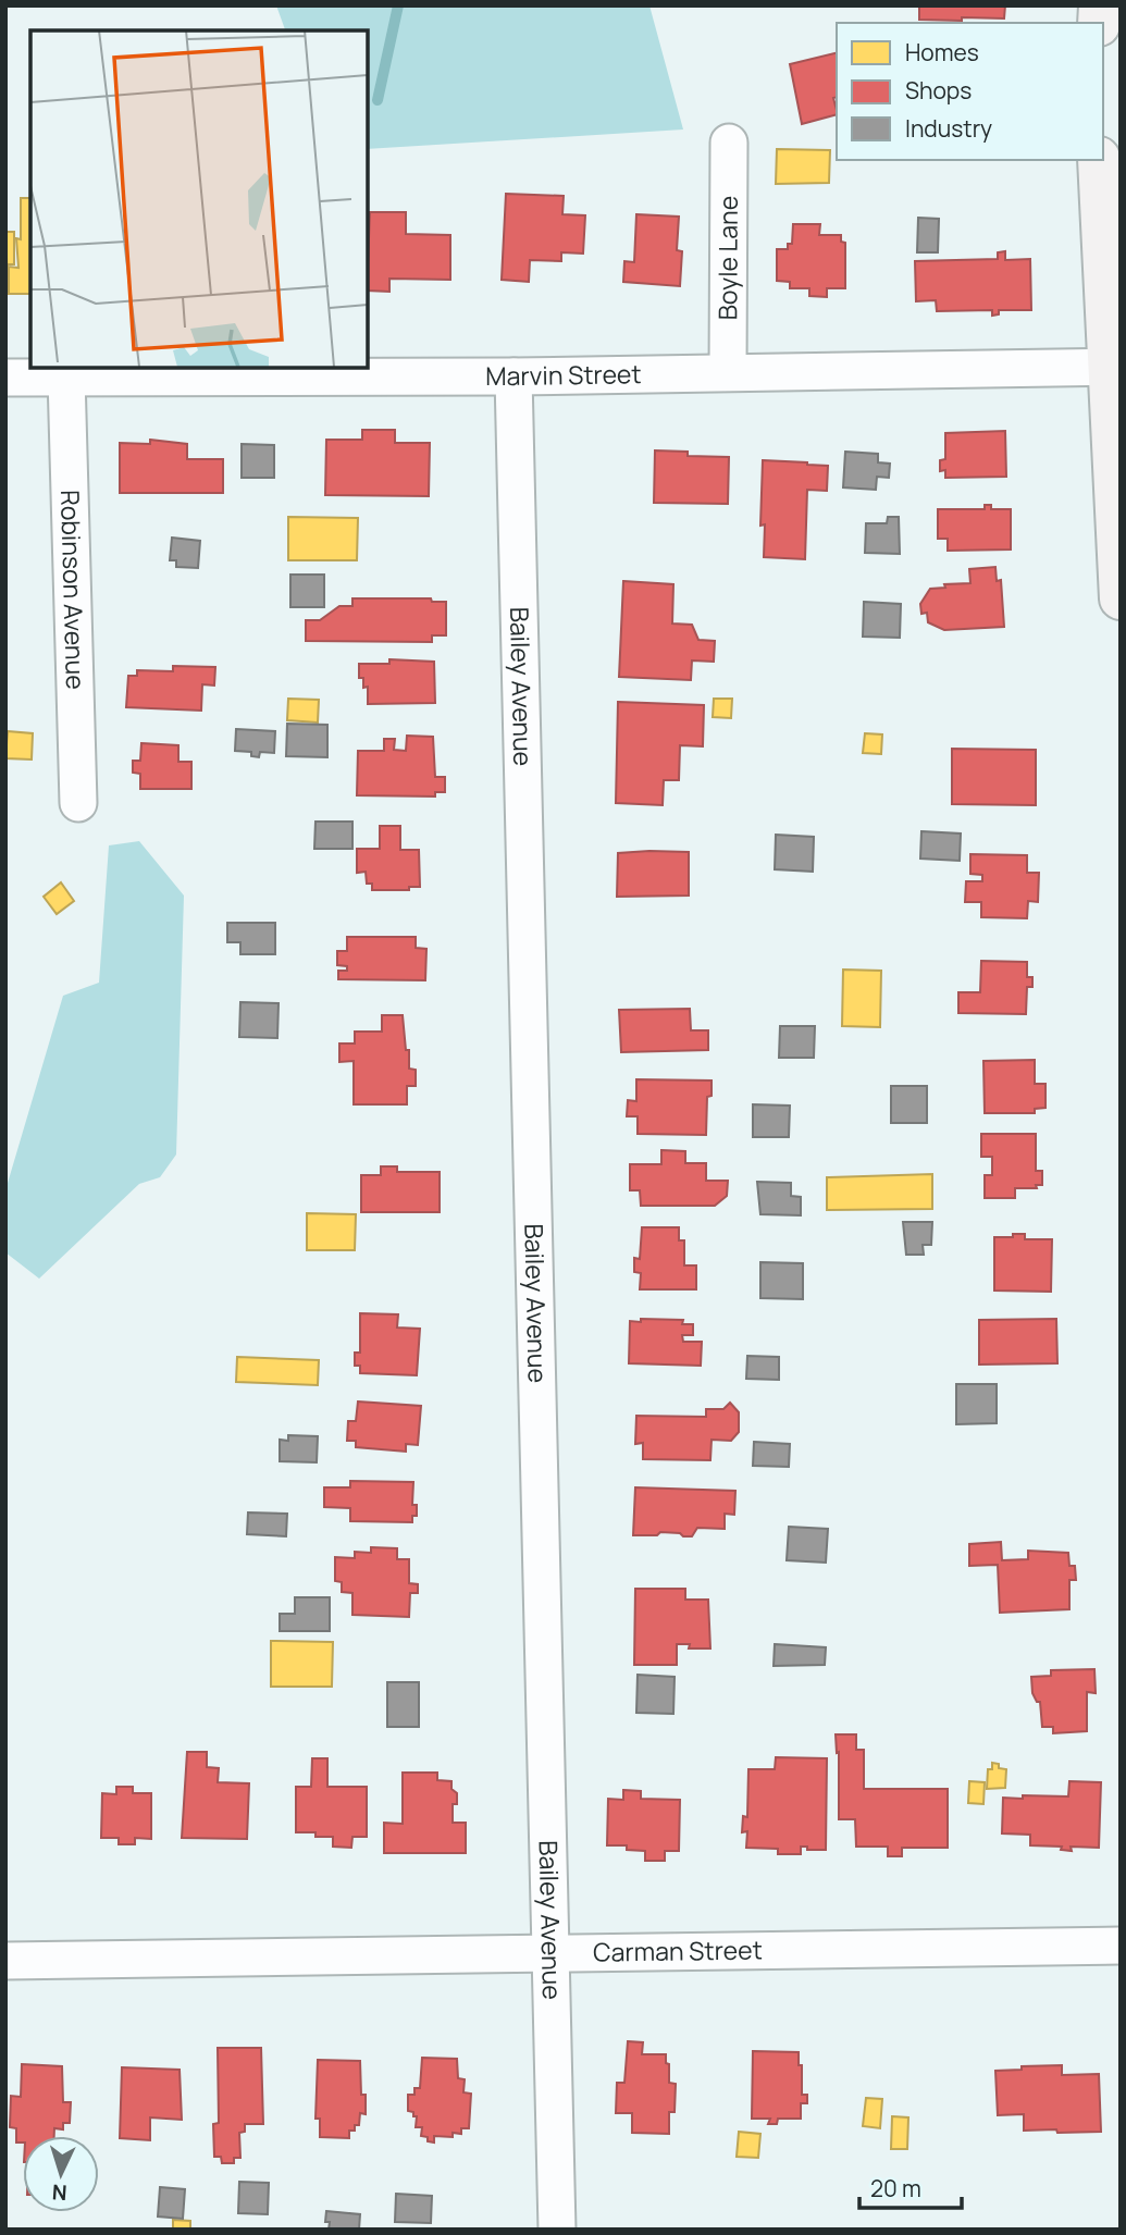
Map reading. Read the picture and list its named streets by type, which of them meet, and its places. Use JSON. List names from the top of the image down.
{
  "streets": {
    "street": [
      "Boyle Lane",
      "Marvin Street",
      "Robinson Avenue",
      "Bailey Avenue",
      "Carman Street"
    ]
  },
  "crossings": [
    ["Boyle Lane", "Marvin Street"],
    ["Marvin Street", "Robinson Avenue"],
    ["Marvin Street", "Bailey Avenue"],
    ["Bailey Avenue", "Carman Street"]
  ],
  "legend": ["Homes", "Shops", "Industry"],
  "scale_bar": "20 m",
  "north": "bottom"
}
